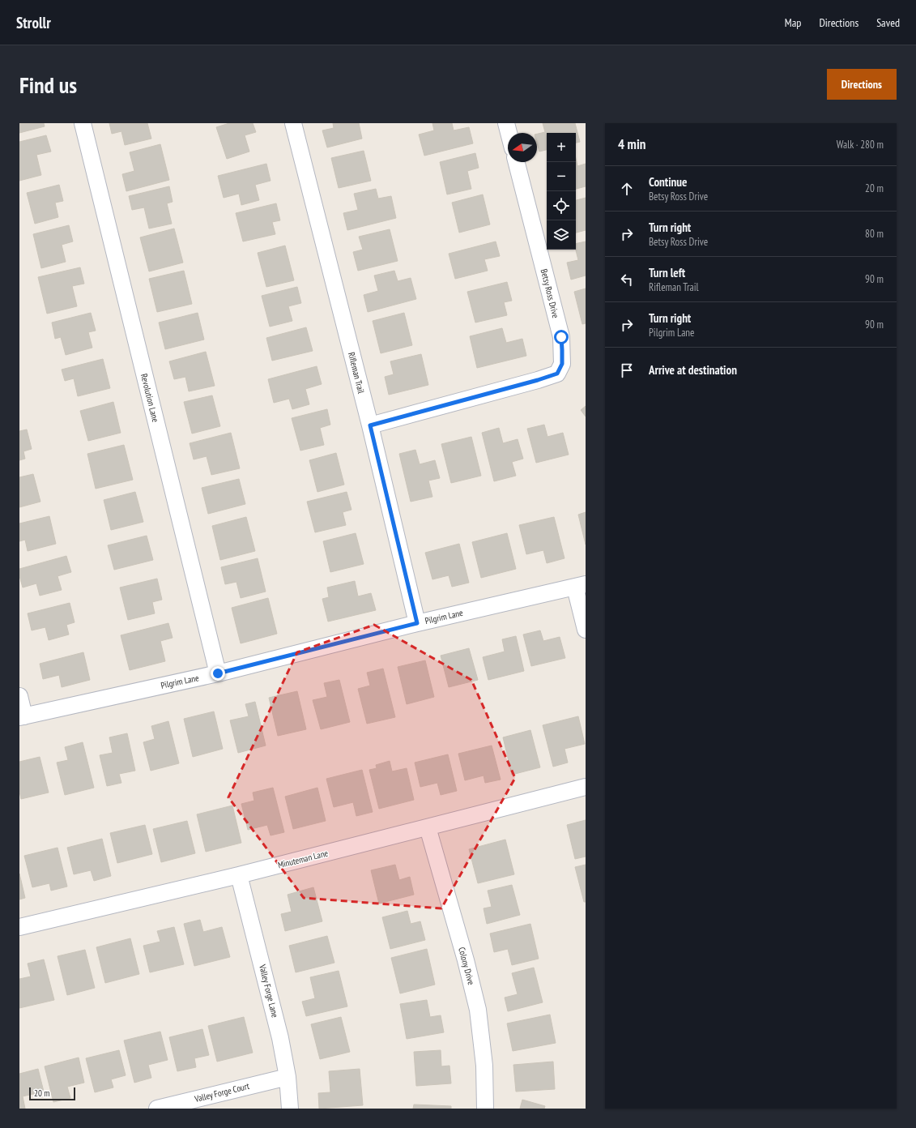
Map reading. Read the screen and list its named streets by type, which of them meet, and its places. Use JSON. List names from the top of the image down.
{
  "streets": {
    "street": [
      "Betsy Ross Drive",
      "Rifleman Trail",
      "Revolution Lane",
      "Pilgrim Lane",
      "Minuteman Lane",
      "Colony Drive",
      "Valley Forge Lane",
      "Valley Forge Court"
    ]
  },
  "crossings": [
    ["Betsy Ross Drive", "Rifleman Trail"],
    ["Rifleman Trail", "Pilgrim Lane"],
    ["Revolution Lane", "Pilgrim Lane"],
    ["Minuteman Lane", "Colony Drive"],
    ["Minuteman Lane", "Valley Forge Lane"],
    ["Valley Forge Lane", "Valley Forge Court"]
  ],
  "scale_bar": "20 m",
  "north": "left",
  "page": {
    "header": "Strollr",
    "nav": ["Map", "Directions", "Saved"],
    "buttons": "Directions",
    "title": "Find us",
    "heading": ["4 min", "Walk · 280 m"],
    "map_buttons": ["+", "−"],
    "list": [
      ["Continue", "Betsy Ross Drive", "20 m"],
      ["Turn right", "Betsy Ross Drive", "80 m"],
      ["Turn left", "Rifleman Trail", "90 m"],
      ["Turn right", "Pilgrim Lane", "90 m"],
      "Arrive at destination"
    ],
    "scale": "20 m"
  }
}
